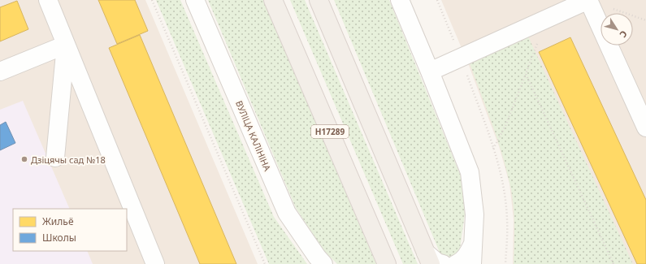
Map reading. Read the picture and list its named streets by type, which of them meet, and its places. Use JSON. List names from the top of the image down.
{
  "streets": {
    "main road": ["Н17289"],
    "street": ["ВУЛІЦА КАЛІНІНА"]
  },
  "places": ["Дзіцячы сад №18"],
  "legend": ["Жильё", "Школы"],
  "north": "bottom right"
}
